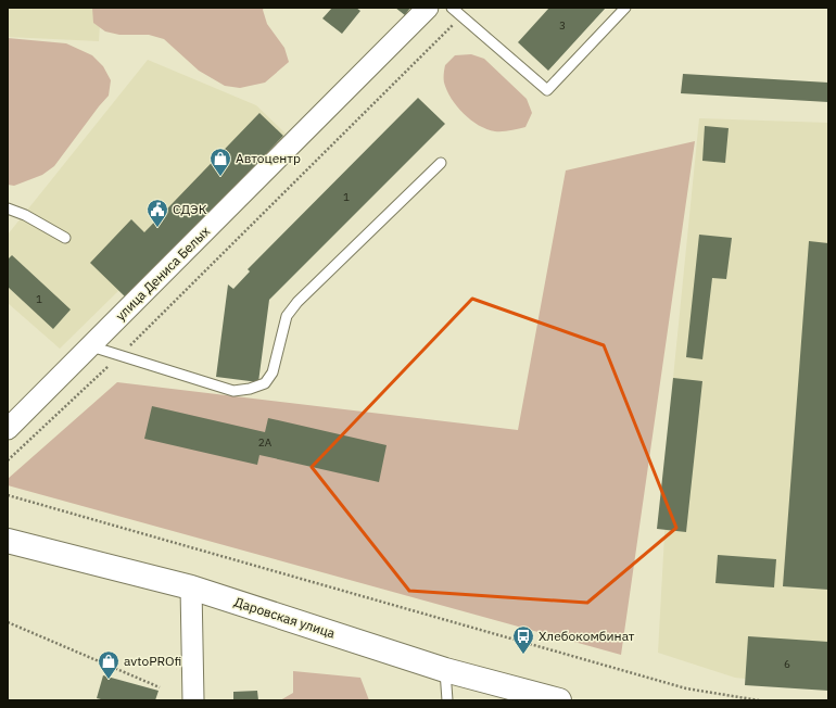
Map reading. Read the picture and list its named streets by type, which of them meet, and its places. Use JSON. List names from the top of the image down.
{
  "streets": {
    "highway": ["Даровская улица"],
    "street": ["улица Дениса Белых"]
  },
  "places": {
    "shop": ["Автоцентр", "avtoPROfi"],
    "public building": ["СДЭК"],
    "bus stop": ["Хлебокомбинат"]
  },
  "house_numbers": [
    "3",
    "1",
    "1",
    "2А",
    "6"
  ]
}
